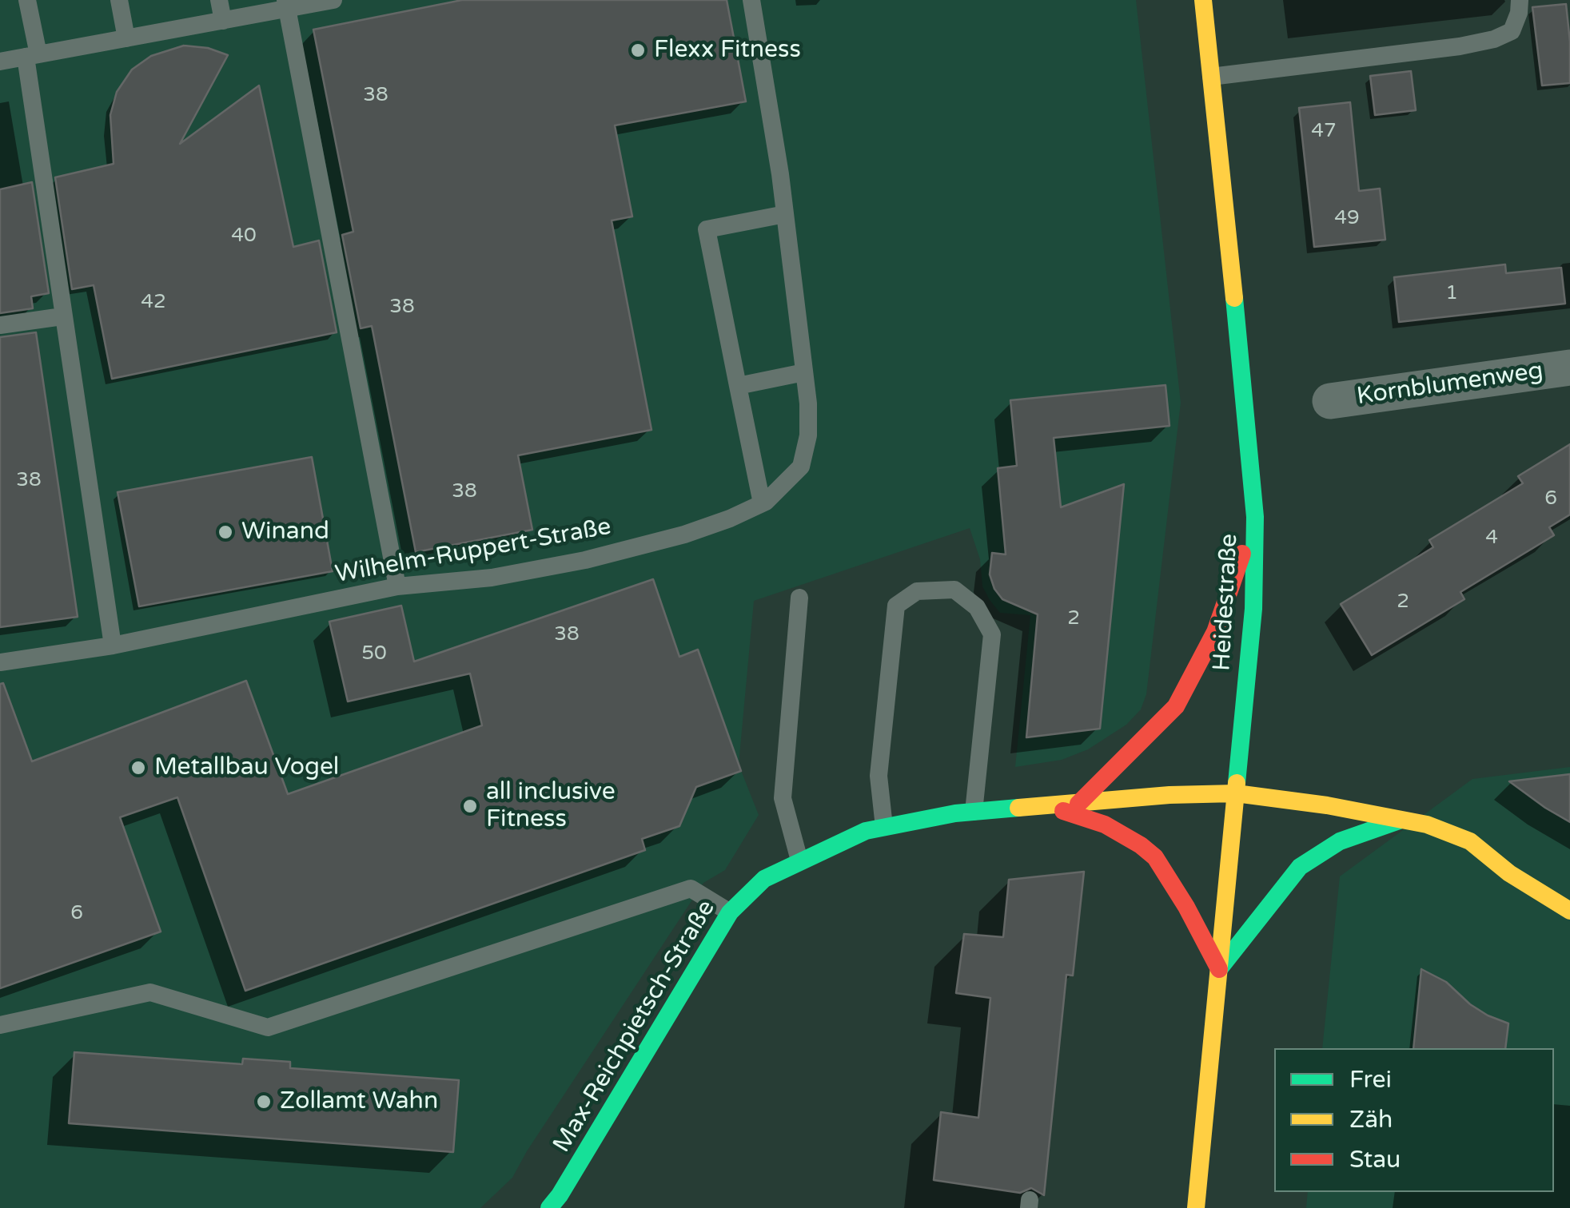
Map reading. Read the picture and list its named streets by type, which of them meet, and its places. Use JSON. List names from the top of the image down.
{
  "streets": {
    "main road": ["Heidestraße", "Max-Reichpietsch-Straße"],
    "street": ["Kornblumenweg"],
    "lane": ["Wilhelm-Ruppert-Straße"]
  },
  "crossings": [
    ["Heidestraße", "Max-Reichpietsch-Straße"]
  ],
  "places": [
    "Flexx Fitness",
    "Winand",
    "Metallbau Vogel",
    "all inclusive Fitness",
    "Zollamt Wahn"
  ],
  "house_numbers": [
    "38",
    "47",
    "49",
    "40",
    "1",
    "42",
    "38",
    "38",
    "38",
    "6",
    "4",
    "2",
    "2",
    "38",
    "50",
    "6"
  ],
  "legend": ["Frei", "Zäh", "Stau"]
}
